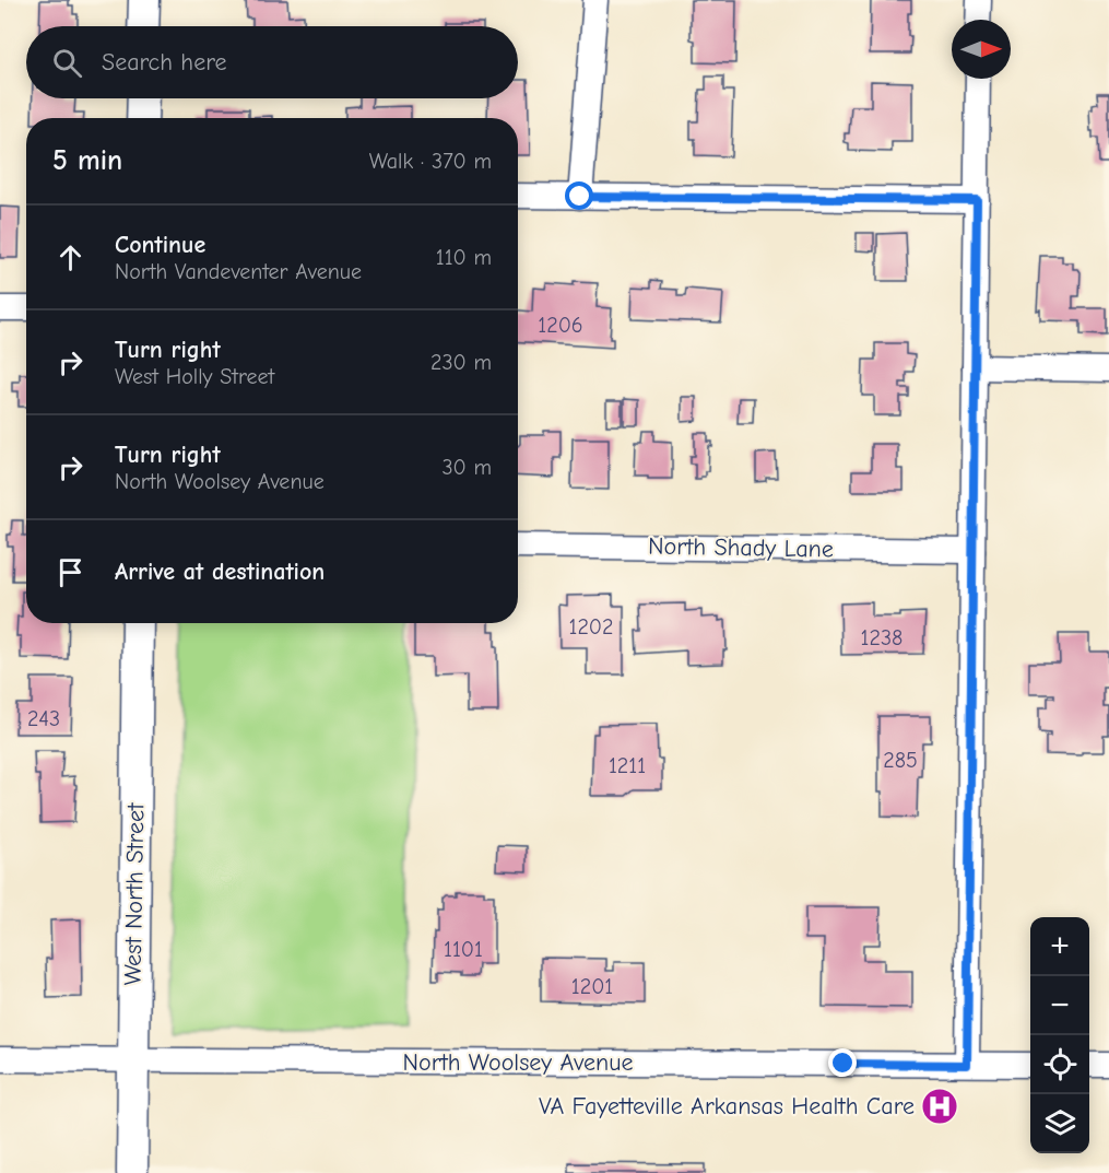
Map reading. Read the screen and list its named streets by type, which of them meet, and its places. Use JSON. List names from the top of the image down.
{
  "streets": {
    "main road": ["West North Street"],
    "street": ["North Shady Lane", "North Woolsey Avenue"]
  },
  "crossings": [
    ["West North Street", "North Woolsey Avenue"]
  ],
  "places": {
    "hospital": ["VA Fayetteville Arkansas Health Care"]
  },
  "house_numbers": [
    "1206",
    "1202",
    "1238",
    "243",
    "285",
    "1211",
    "1101",
    "1201"
  ],
  "north": "right",
  "page": {
    "search": "Search here",
    "heading": ["5 min", "Walk · 370 m"],
    "list": [
      ["Continue", "North Vandeventer Avenue", "110 m"],
      ["Turn right", "West Holly Street", "230 m"],
      ["Turn right", "North Woolsey Avenue", "30 m"],
      "Arrive at destination"
    ],
    "map_buttons": ["+", "−"]
  }
}
